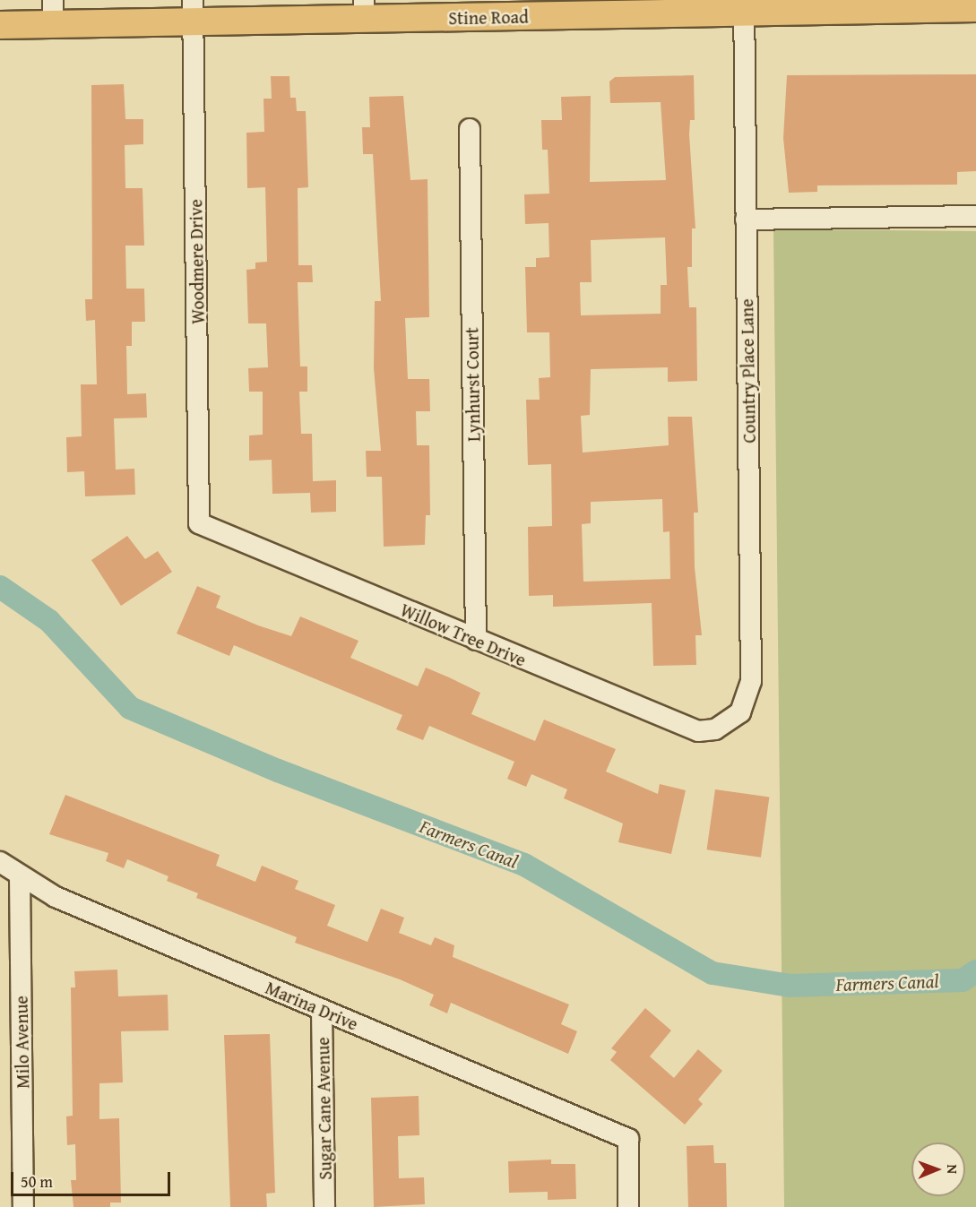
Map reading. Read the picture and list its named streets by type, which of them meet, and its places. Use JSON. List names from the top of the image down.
{
  "streets": {
    "main road": ["Stine Road"],
    "street": [
      "Woodmere Drive",
      "Country Place Lane",
      "Lynhurst Court",
      "Willow Tree Drive",
      "Marina Drive",
      "Milo Avenue",
      "Sugar Cane Avenue"
    ]
  },
  "crossings": [
    ["Stine Road", "Woodmere Drive"],
    ["Stine Road", "Country Place Lane"],
    ["Woodmere Drive", "Willow Tree Drive"],
    ["Country Place Lane", "Willow Tree Drive"],
    ["Lynhurst Court", "Willow Tree Drive"],
    ["Marina Drive", "Milo Avenue"],
    ["Marina Drive", "Sugar Cane Avenue"]
  ],
  "water": ["Farmers Canal"],
  "scale_bar": "50 m",
  "north": "right"
}
